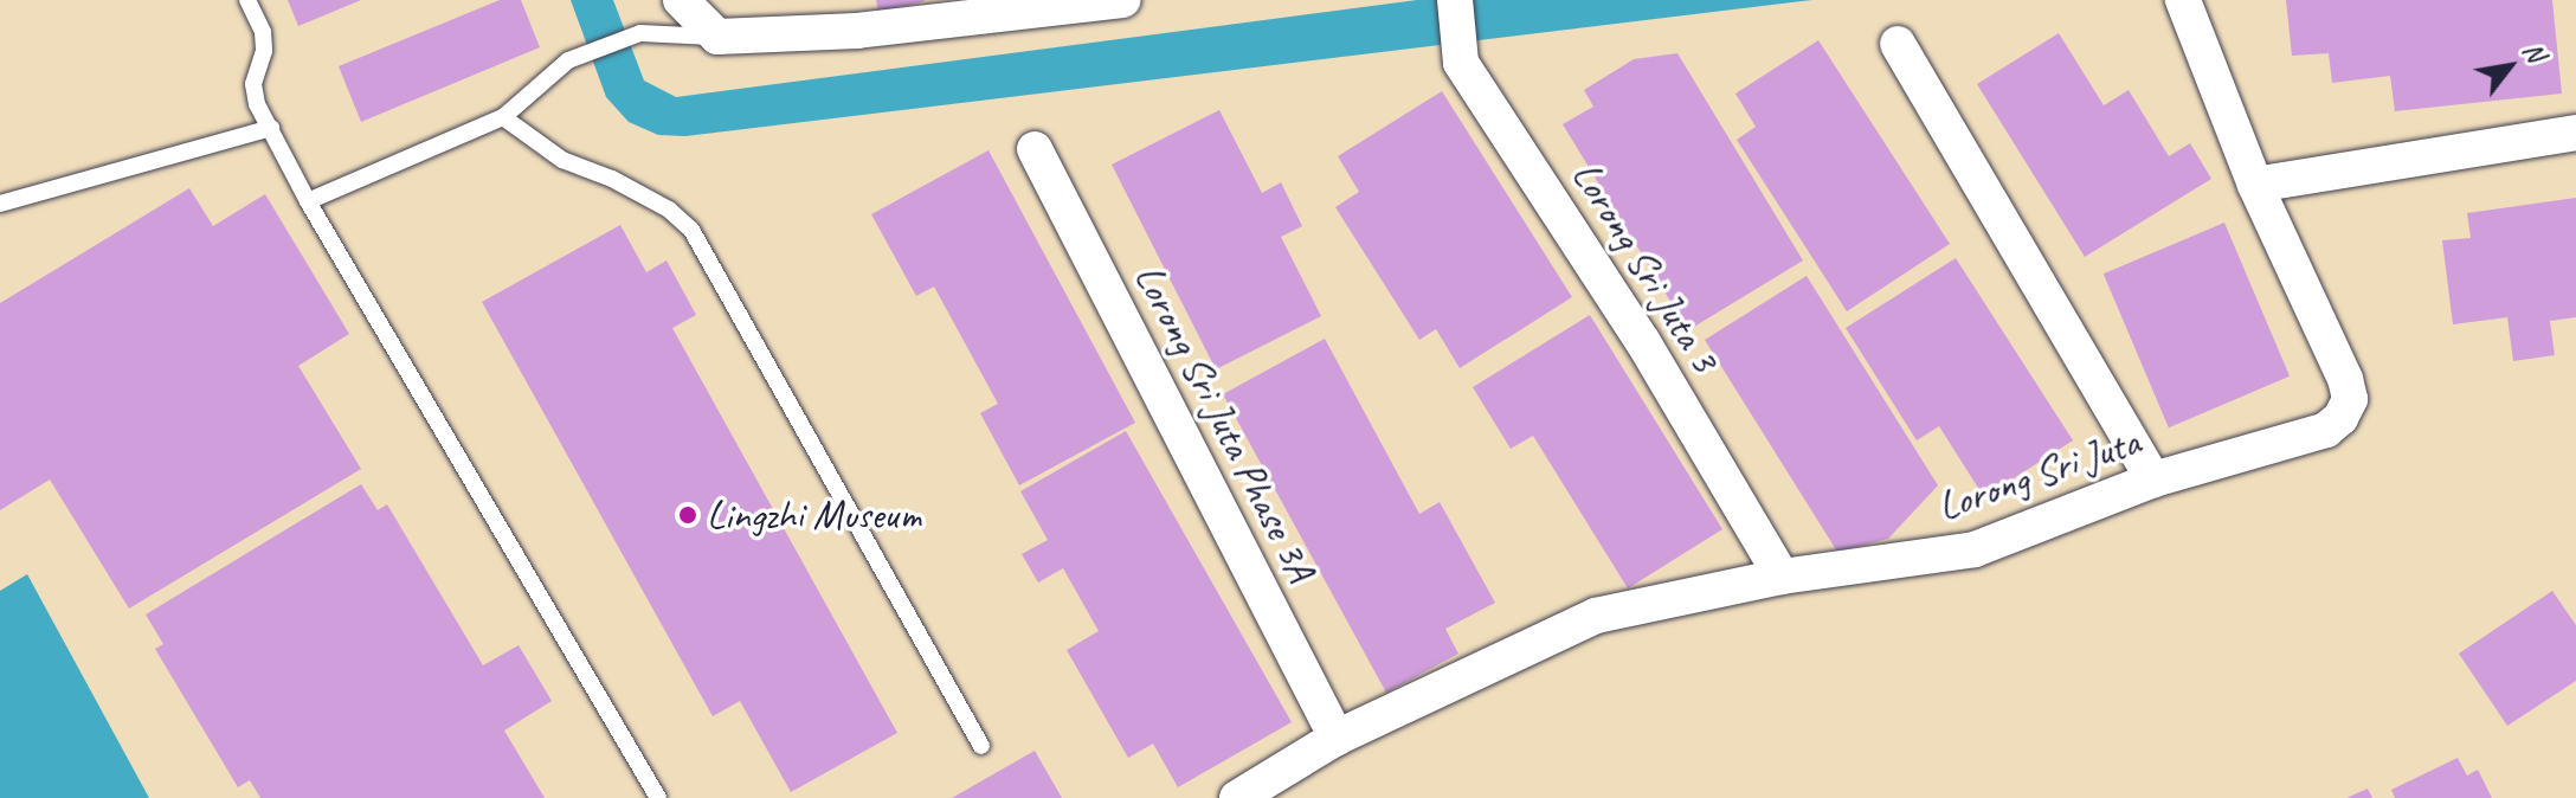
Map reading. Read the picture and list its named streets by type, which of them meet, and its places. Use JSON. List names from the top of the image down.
{
  "streets": {
    "street": ["Lorong Sri Juta 3", "Lorong Sri Juta Phase 3A", "Lorong Sri Juta"]
  },
  "crossings": [
    ["Lorong Sri Juta 3", "Lorong Sri Juta"],
    ["Lorong Sri Juta Phase 3A", "Lorong Sri Juta"]
  ],
  "places": ["Lingzhi Museum"],
  "north": "top right"
}
